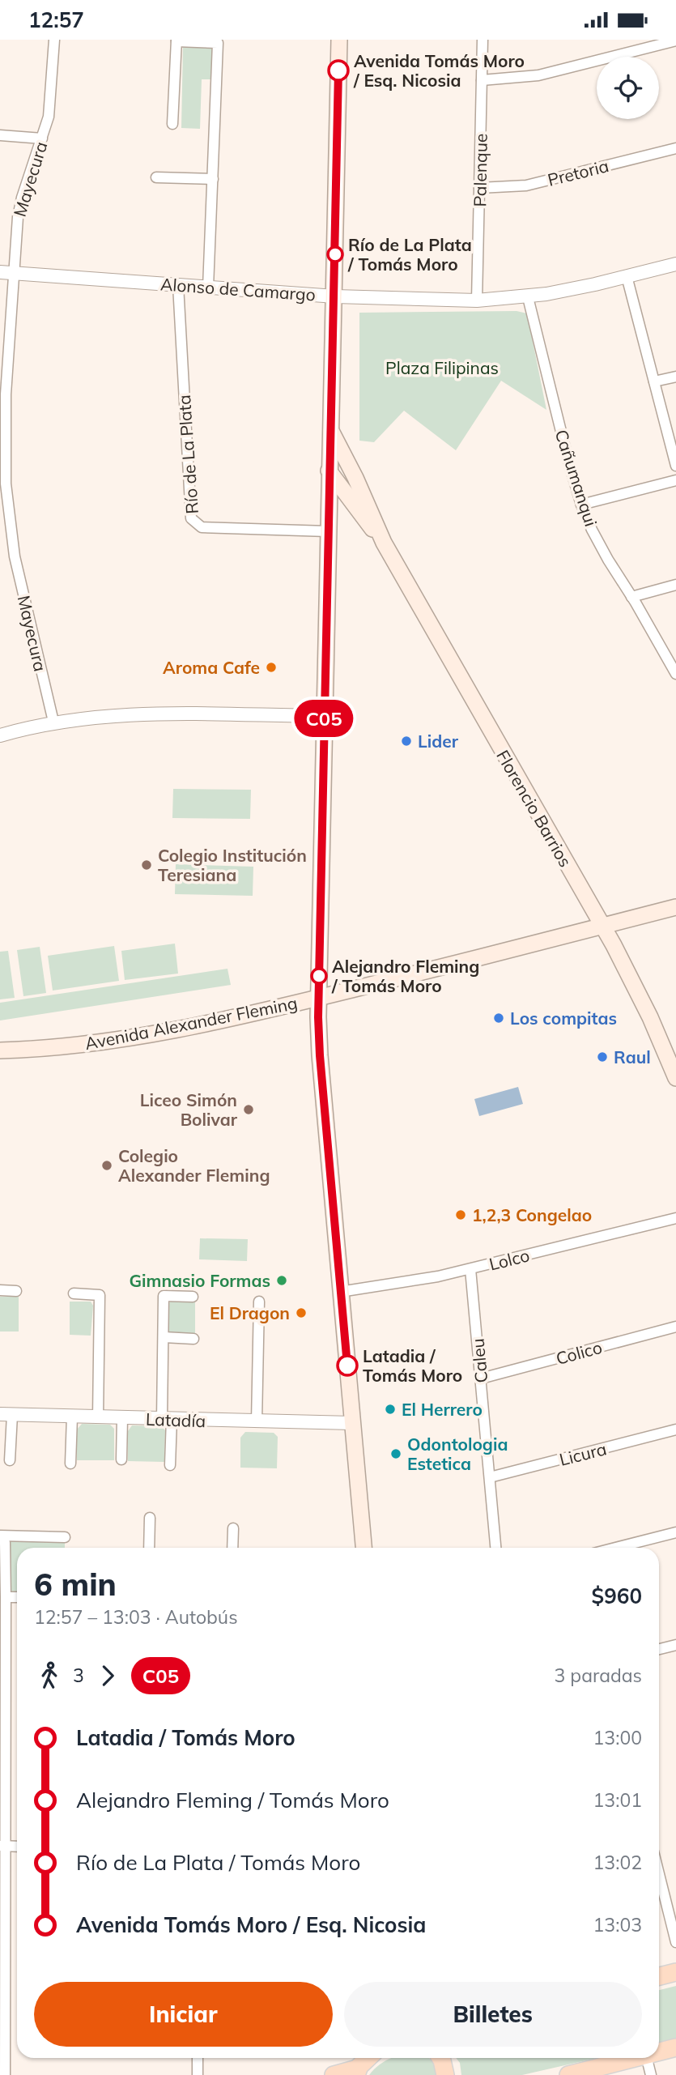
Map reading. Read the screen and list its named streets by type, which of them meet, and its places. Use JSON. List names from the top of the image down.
{
  "streets": {
    "main road": ["Florencio Barrios", "Avenida Alexander Fleming"],
    "street": [
      "Palenque",
      "Pretoria",
      "Mayecura",
      "Alonso de Camargo",
      "Río de La Plata",
      "Cañumanqui",
      "Lolco",
      "Colico",
      "Caleu",
      "Latadía",
      "Licura"
    ]
  },
  "crossings": [
    ["Palenque", "Pretoria"],
    ["Palenque", "Alonso de Camargo"],
    ["Mayecura", "Alonso de Camargo"],
    ["Alonso de Camargo", "Río de La Plata"],
    ["Alonso de Camargo", "Cañumanqui"],
    ["Florencio Barrios", "Avenida Alexander Fleming"],
    ["Lolco", "Caleu"],
    ["Colico", "Caleu"],
    ["Caleu", "Licura"]
  ],
  "parks": ["Plaza Filipinas"],
  "places": [
    "Avenida Tomás Moro / Esq. Nicosia",
    "Río de La Plata / Tomás Moro",
    "Aroma Cafe",
    "Lider",
    "Colegio Institución Teresiana",
    "Alejandro Fleming / Tomás Moro",
    "Los compitas",
    "Raul",
    "Liceo Simón Bolivar",
    "Colegio Alexander Fleming",
    "1,2,3 Congelao",
    "Gimnasio Formas",
    "El Dragon",
    "Latadia / Tomás Moro",
    "El Herrero",
    "Odontologia Estetica"
  ],
  "lines": ["bus line C05"],
  "page": {
    "status": "12:57",
    "on_map": "C05",
    "heading": ["6 min", "12:57 – 13:03 · Autobús", "$960"],
    "legs": ["3", "C05", "3 paradas"],
    "list": [
      {
        "name": "Latadia / Tomás Moro",
        "value": "13:00"
      },
      {
        "name": "Alejandro Fleming / Tomás Moro",
        "value": "13:01"
      },
      {
        "name": "Río de La Plata / Tomás Moro",
        "value": "13:02"
      },
      {
        "name": "Avenida Tomás Moro / Esq. Nicosia",
        "value": "13:03"
      }
    ],
    "buttons": ["Iniciar", "Billetes"]
  }
}
